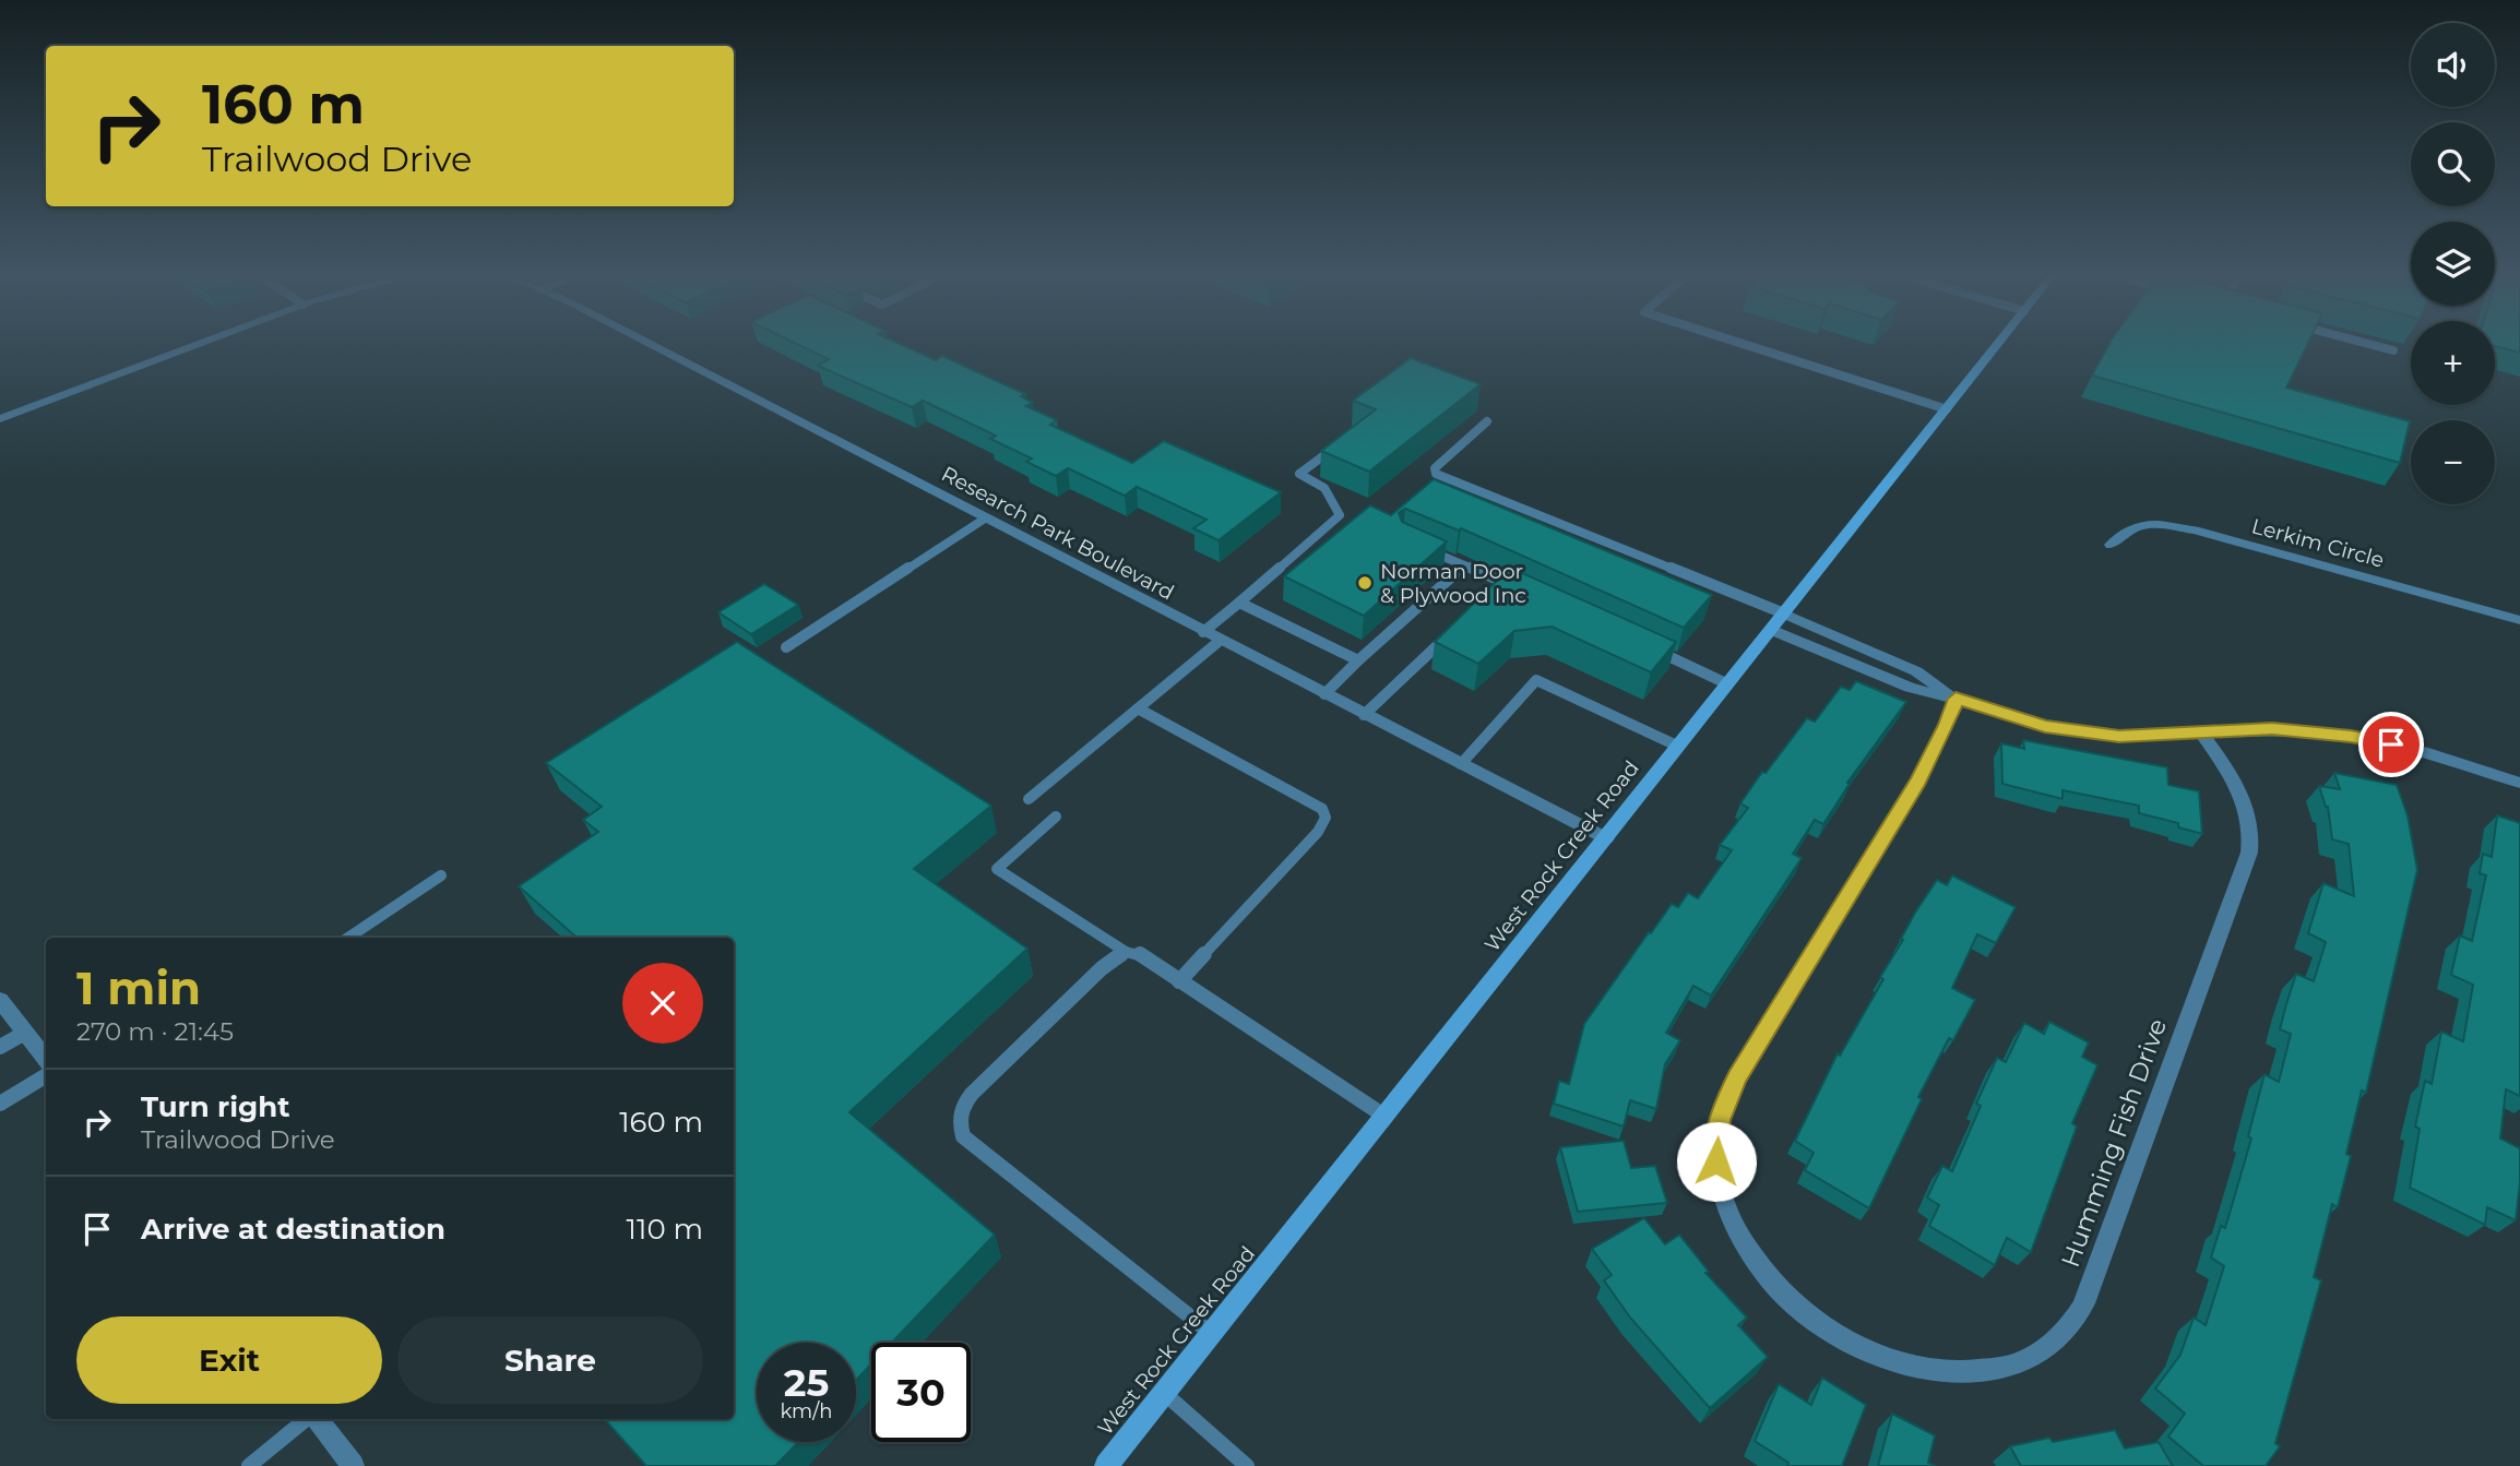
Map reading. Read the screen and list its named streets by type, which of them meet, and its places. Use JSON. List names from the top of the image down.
{
  "streets": {
    "main road": ["West Rock Creek Road"],
    "street": ["Research Park Boulevard", "Lerkim Circle", "Humming Fish Drive"]
  },
  "crossings": [
    ["Research Park Boulevard", "West Rock Creek Road"]
  ],
  "places": ["Norman Door & Plywood Inc"],
  "page": {
    "map_buttons": ["+", "−"],
    "turn": ["160 m", "Trailwood Drive"],
    "heading": ["1 min", "270 m · 21:45"],
    "list": [
      {
        "name": "Turn right",
        "note": "Trailwood Drive",
        "value": "160 m"
      },
      {
        "name": "Arrive at destination",
        "value": "110 m"
      }
    ],
    "buttons": ["Exit", "Share"],
    "speed": "25 km/h",
    "limit": "30"
  }
}
